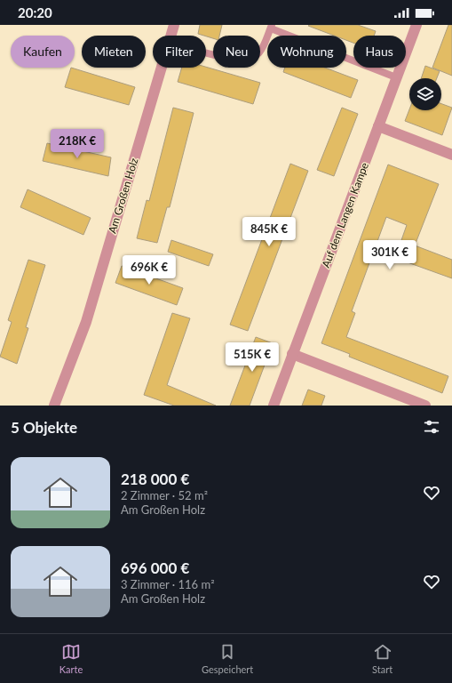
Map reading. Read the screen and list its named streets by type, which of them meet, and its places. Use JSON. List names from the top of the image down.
{
  "streets": {
    "street": ["Am Großen Holz", "Auf dem Langen Kampe"]
  },
  "page": {
    "status": "20:20",
    "chip": [
      "Kaufen",
      "Mieten",
      "Filter",
      "Neu",
      "Wohnung",
      "Haus"
    ],
    "price": [
      "218K €",
      "845K €",
      "301K €",
      "696K €",
      "515K €"
    ],
    "heading": "5 Objekte",
    "list": [
      {
        "name": "218 000 €",
        "note": "2 Zimmer · 52 m² · Am Großen Holz"
      },
      {
        "name": "696 000 €",
        "note": "3 Zimmer · 116 m² · Am Großen Holz"
      }
    ],
    "tabs": ["Karte", "Gespeichert", "Start"]
  }
}
